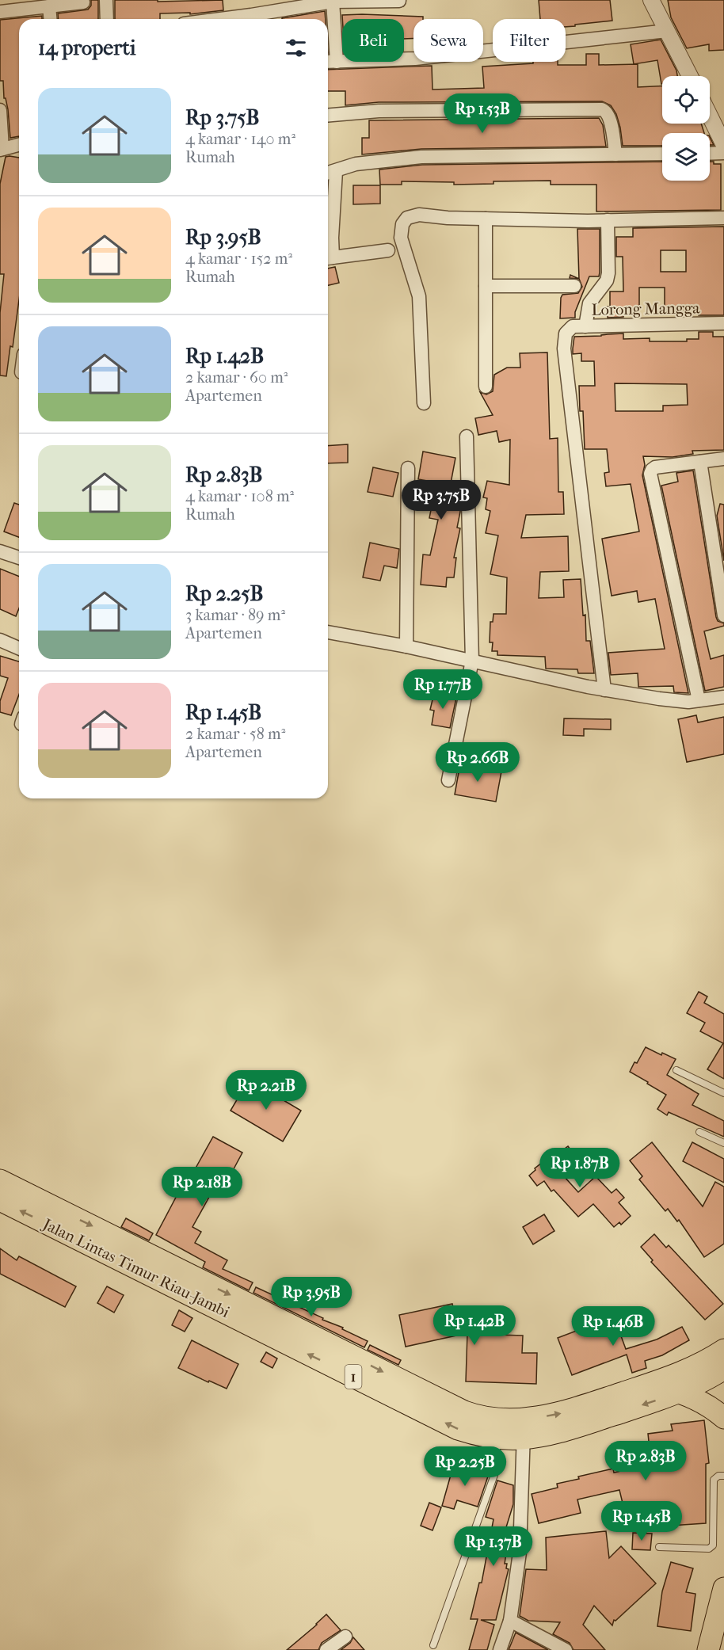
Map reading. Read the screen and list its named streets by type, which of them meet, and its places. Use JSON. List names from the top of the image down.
{
  "streets": {
    "highway": ["Jalan Lintas Timur Riau-Jambi", "1"],
    "street": ["Lorong Mangga"]
  },
  "page": {
    "chip": ["Beli", "Sewa", "Filter"],
    "heading": "14 properti",
    "list": [
      {
        "name": "Rp 3.75B",
        "note": "4 kamar · 140 m² · Rumah"
      },
      {
        "name": "Rp 3.95B",
        "note": "4 kamar · 152 m² · Rumah"
      },
      {
        "name": "Rp 1.42B",
        "note": "2 kamar · 60 m² · Apartemen"
      },
      {
        "name": "Rp 2.83B",
        "note": "4 kamar · 108 m² · Rumah"
      },
      {
        "name": "Rp 2.25B",
        "note": "3 kamar · 89 m² · Apartemen"
      },
      {
        "name": "Rp 1.45B",
        "note": "2 kamar · 58 m² · Apartemen"
      }
    ],
    "price": [
      "Rp 1.53B",
      "Rp 3.75B",
      "Rp 1.77B",
      "Rp 2.66B",
      "Rp 2.21B",
      "Rp 1.87B",
      "Rp 2.18B",
      "Rp 3.95B",
      "Rp 1.42B",
      "Rp 1.46B",
      "Rp 2.83B",
      "Rp 2.25B",
      "Rp 1.45B",
      "Rp 1.37B"
    ]
  }
}
